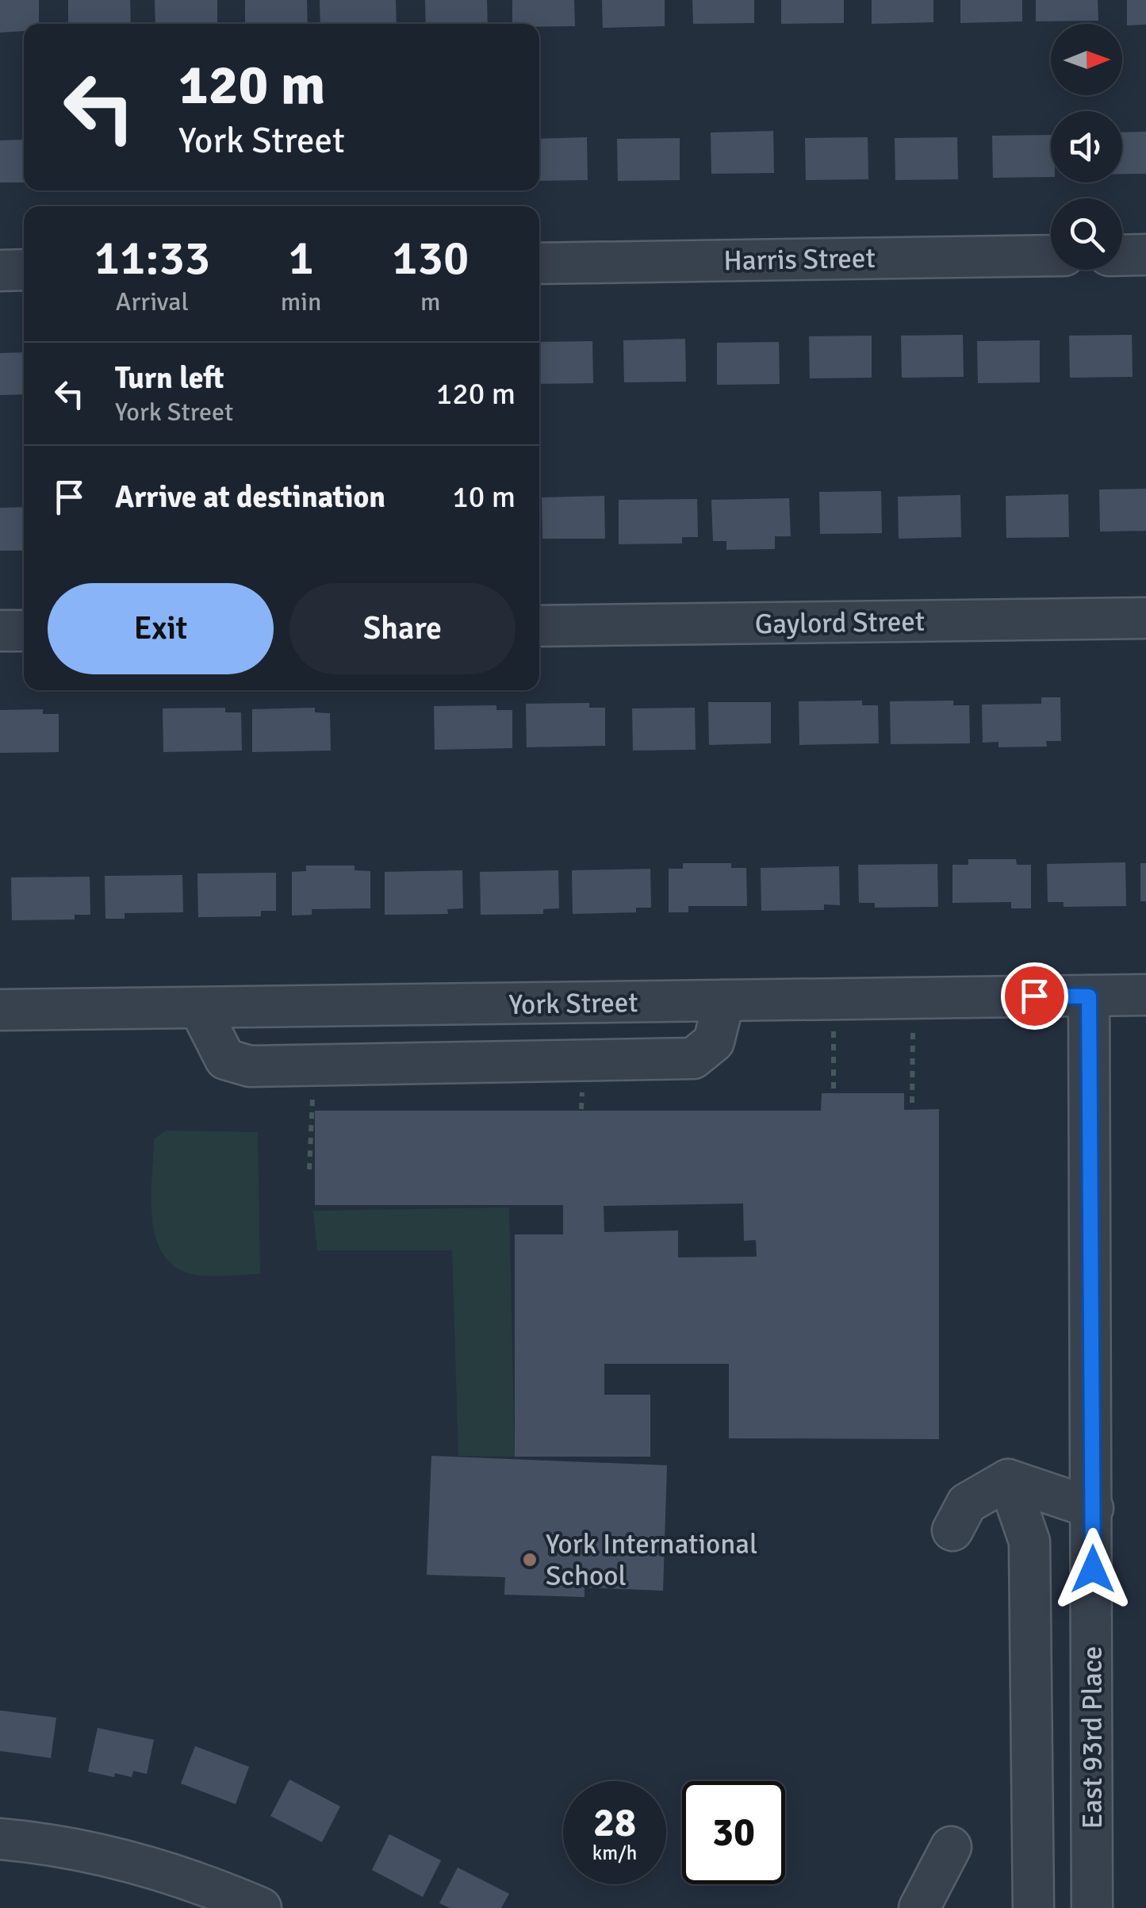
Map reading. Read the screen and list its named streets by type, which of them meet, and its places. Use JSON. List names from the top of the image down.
{
  "streets": {
    "street": [
      "Harris Street",
      "Gaylord Street",
      "York Street",
      "East 93rd Place"
    ]
  },
  "crossings": [
    ["York Street", "East 93rd Place"]
  ],
  "places": ["York International School"],
  "north": "right",
  "page": {
    "turn": ["120 m", "York Street"],
    "eta": [
      "11:33",
      "Arrival",
      "1",
      "min",
      "130",
      "m"
    ],
    "list": [
      {
        "name": "Turn left",
        "note": "York Street",
        "value": "120 m"
      },
      {
        "name": "Arrive at destination",
        "value": "10 m"
      }
    ],
    "buttons": ["Exit", "Share"],
    "speed": "28 km/h",
    "limit": "30"
  }
}
